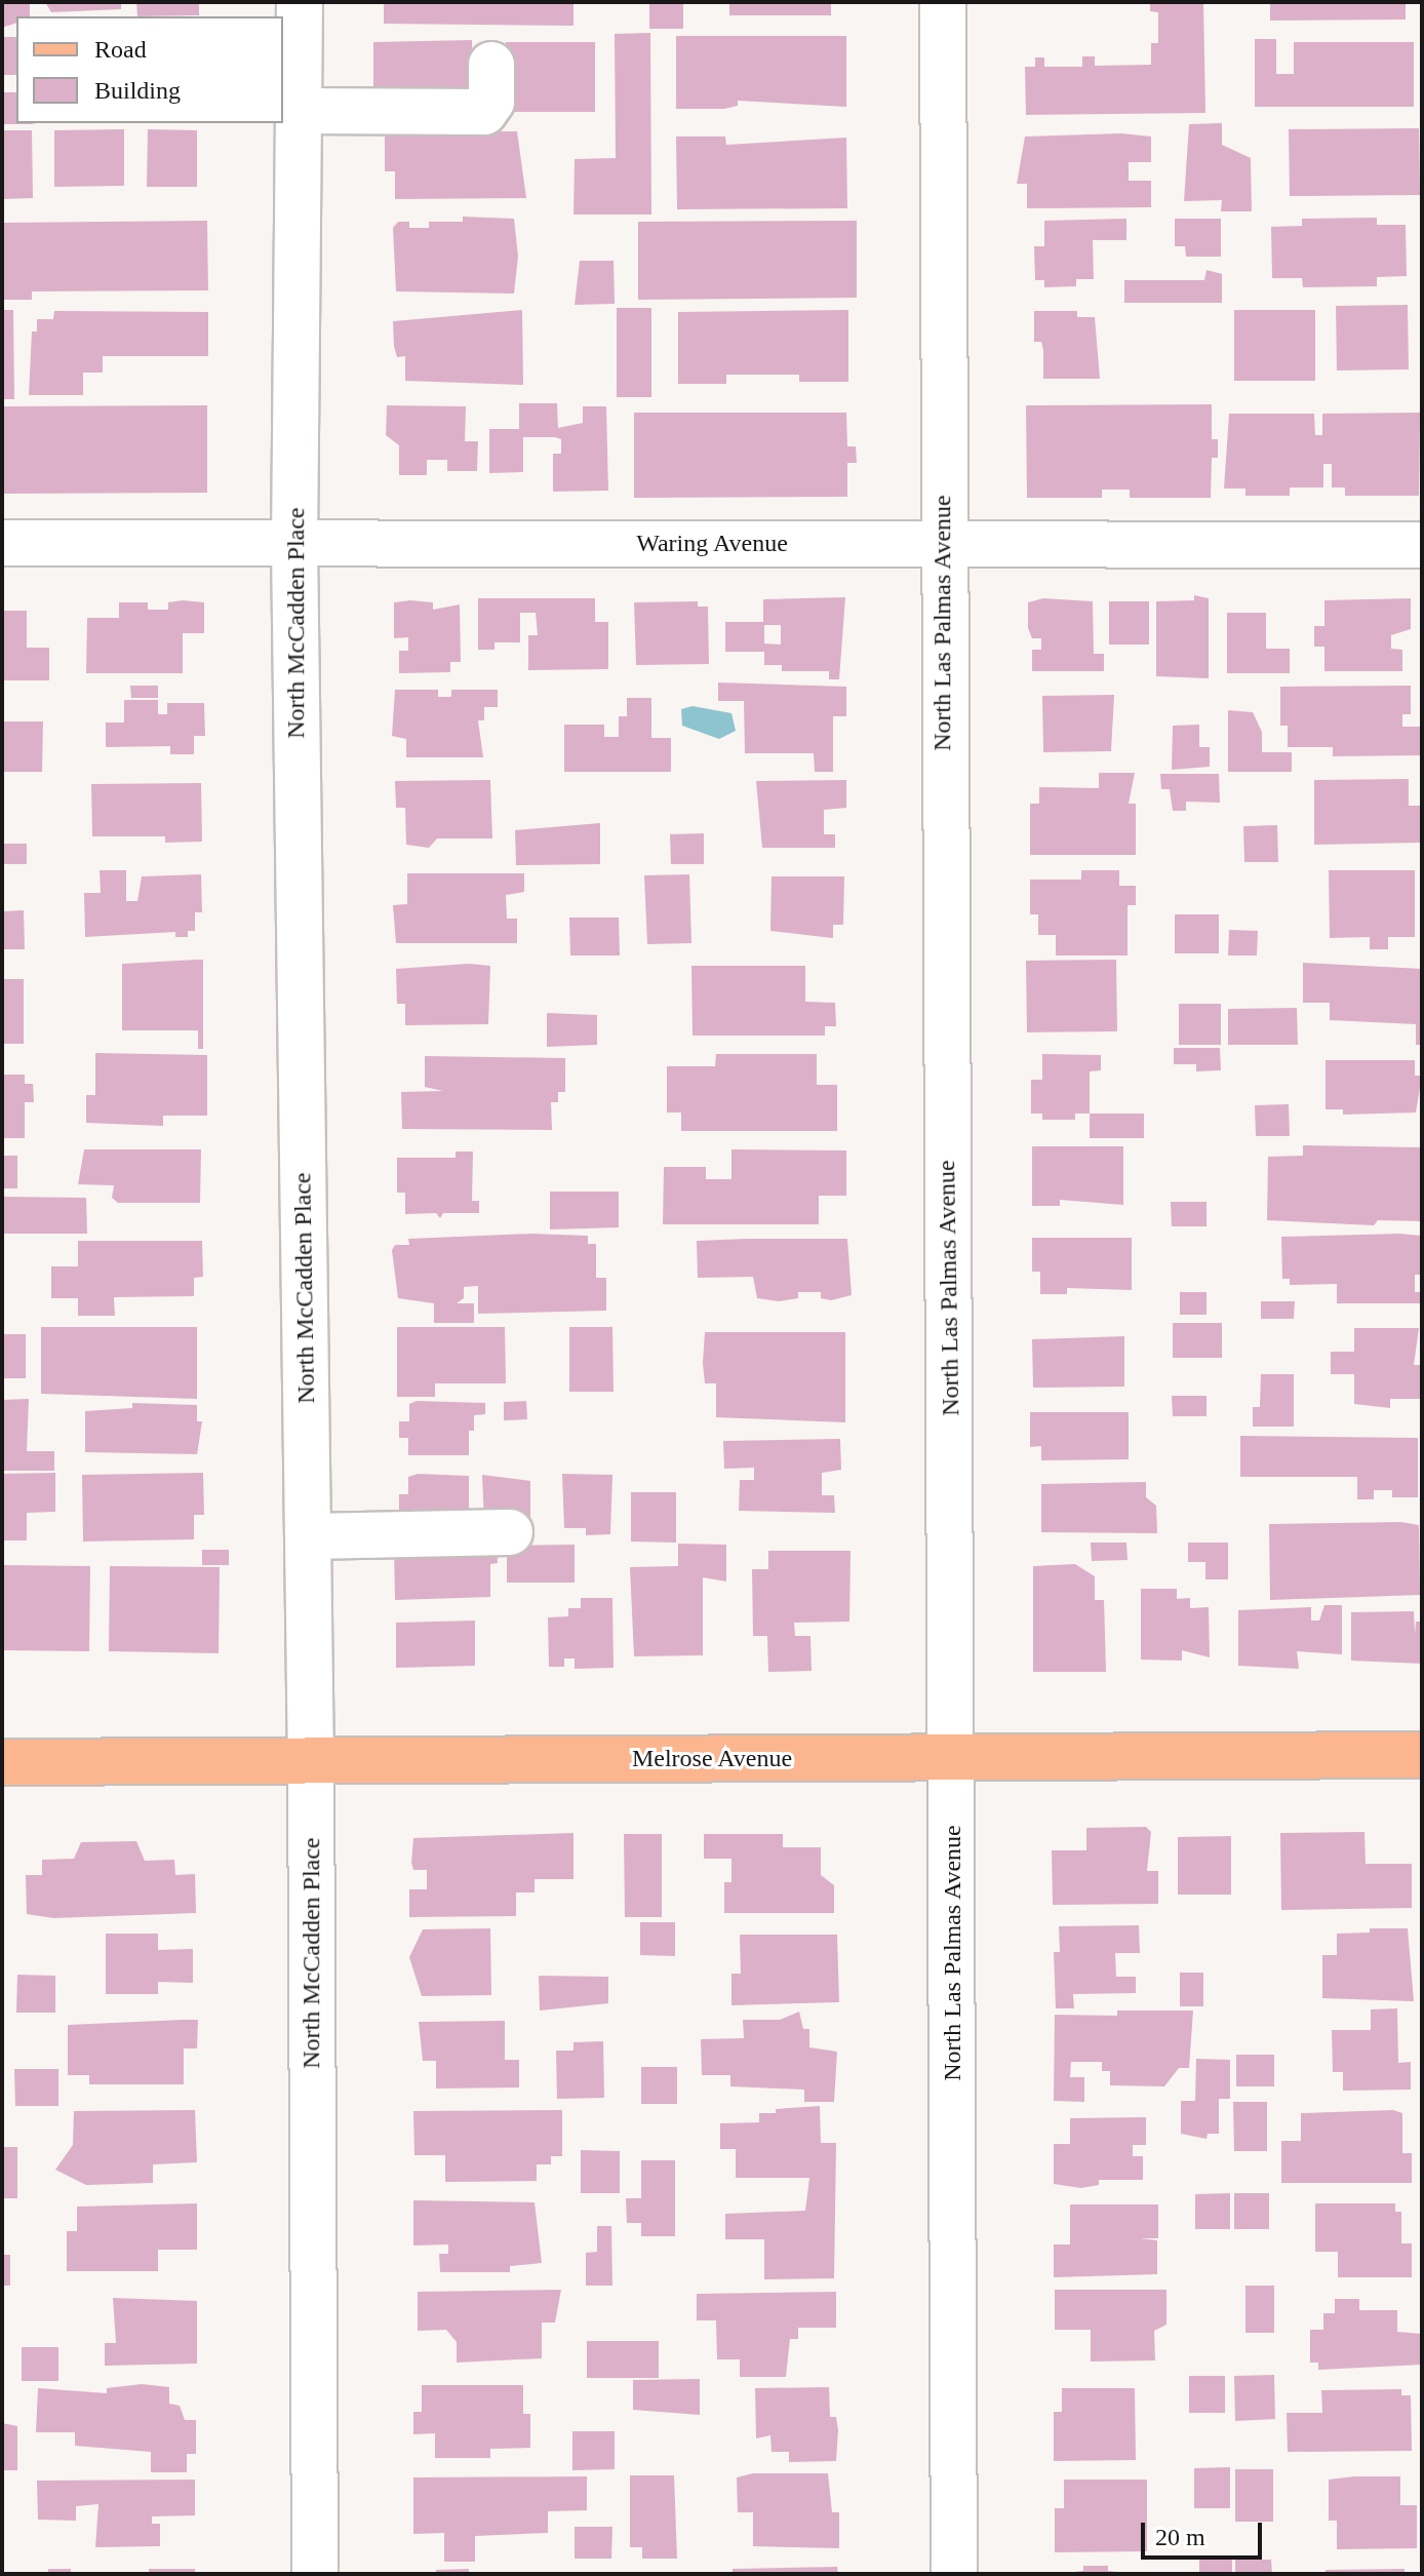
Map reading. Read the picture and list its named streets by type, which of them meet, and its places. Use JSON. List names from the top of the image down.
{
  "streets": {
    "main road": ["Melrose Avenue"],
    "street": ["Waring Avenue", "North McCadden Place", "North Las Palmas Avenue"]
  },
  "crossings": [
    ["Waring Avenue", "North McCadden Place"],
    ["Waring Avenue", "North Las Palmas Avenue"],
    ["North McCadden Place", "Melrose Avenue"],
    ["North Las Palmas Avenue", "Melrose Avenue"]
  ],
  "legend": ["Road", "Building"],
  "scale_bar": "20 m"
}
